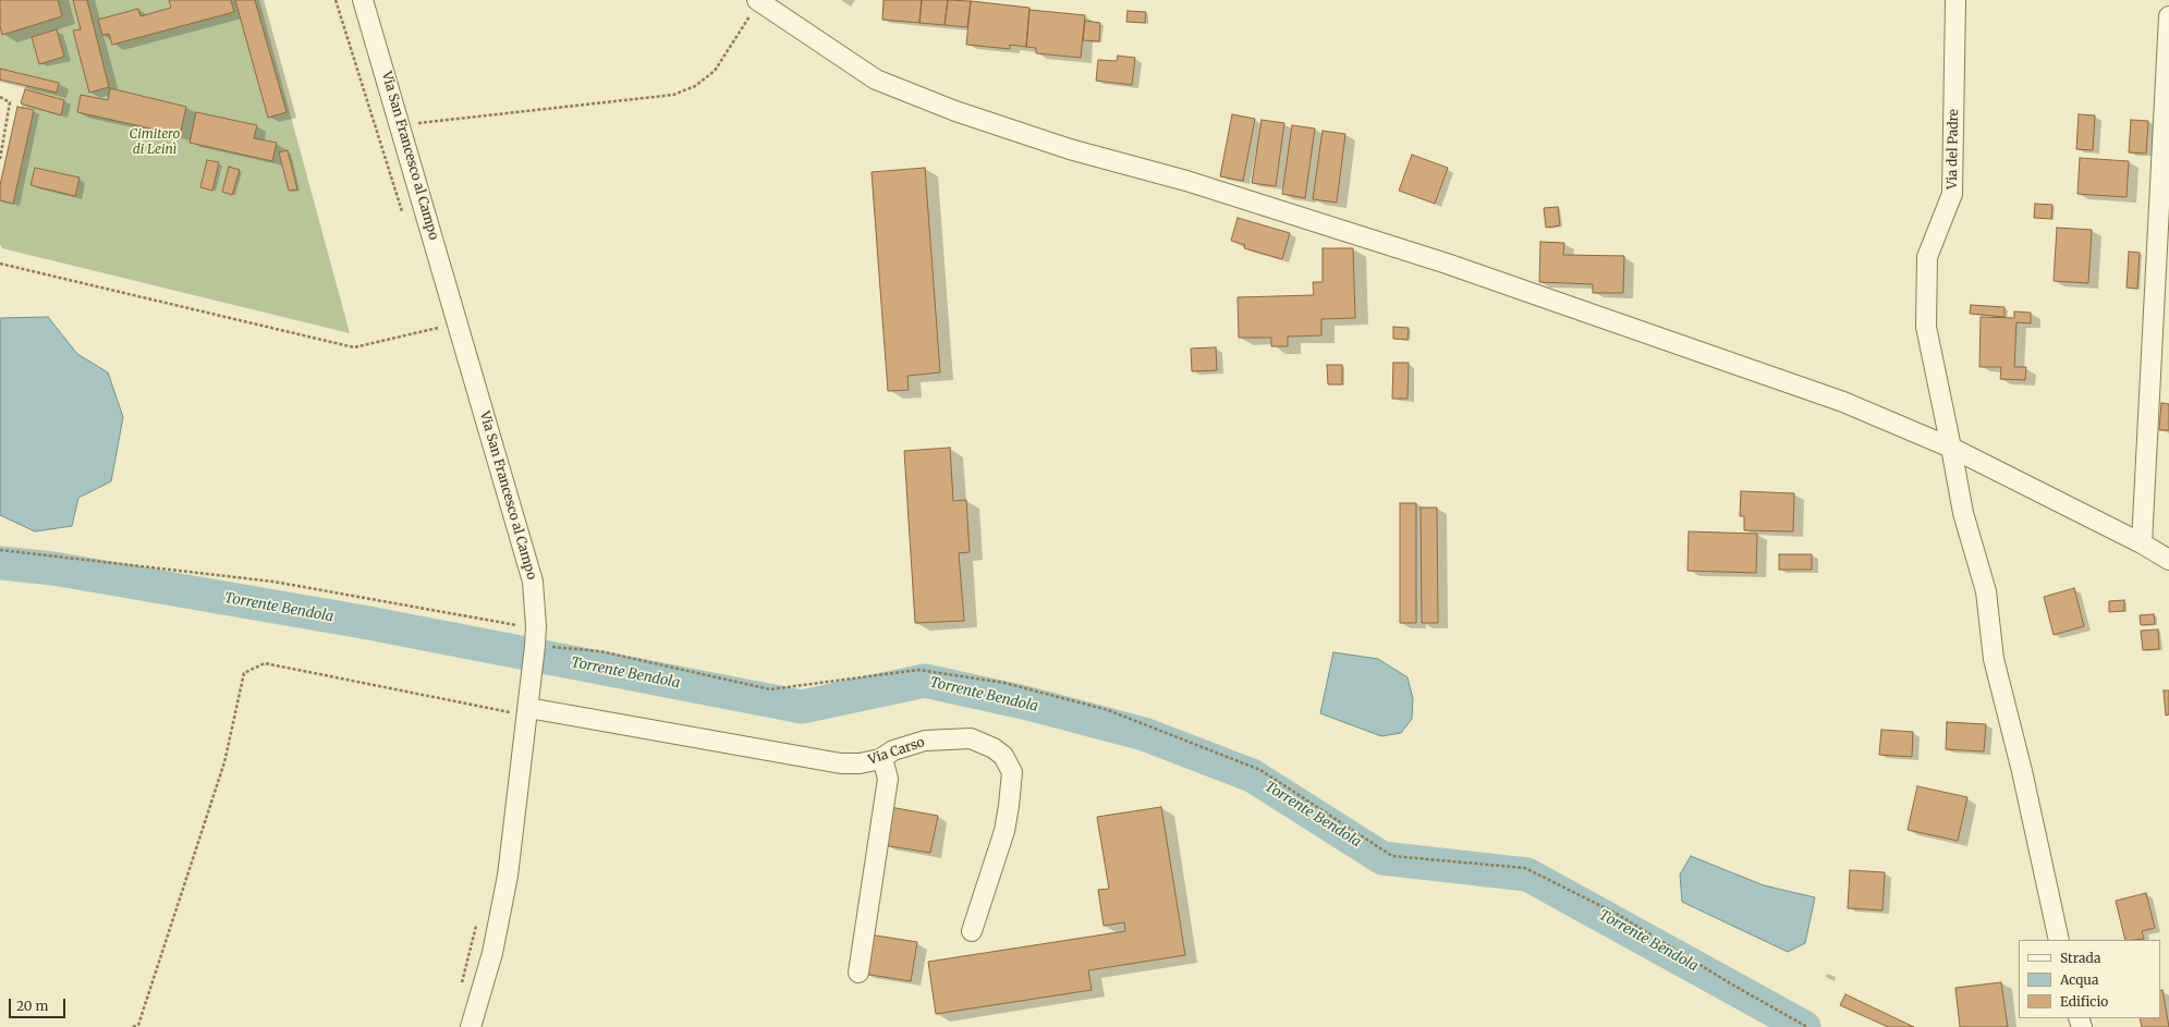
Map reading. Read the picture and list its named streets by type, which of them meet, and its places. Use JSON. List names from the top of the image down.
{
  "streets": {
    "street": ["Via del Padre", "Via San Francesco al Campo", "Via Carso"]
  },
  "crossings": [
    ["Via San Francesco al Campo", "Via Carso"]
  ],
  "water": ["Torrente Bendola"],
  "parks": ["Cimitero di Leinì"],
  "legend": ["Strada", "Acqua", "Edificio"],
  "scale_bar": "20 m"
}
